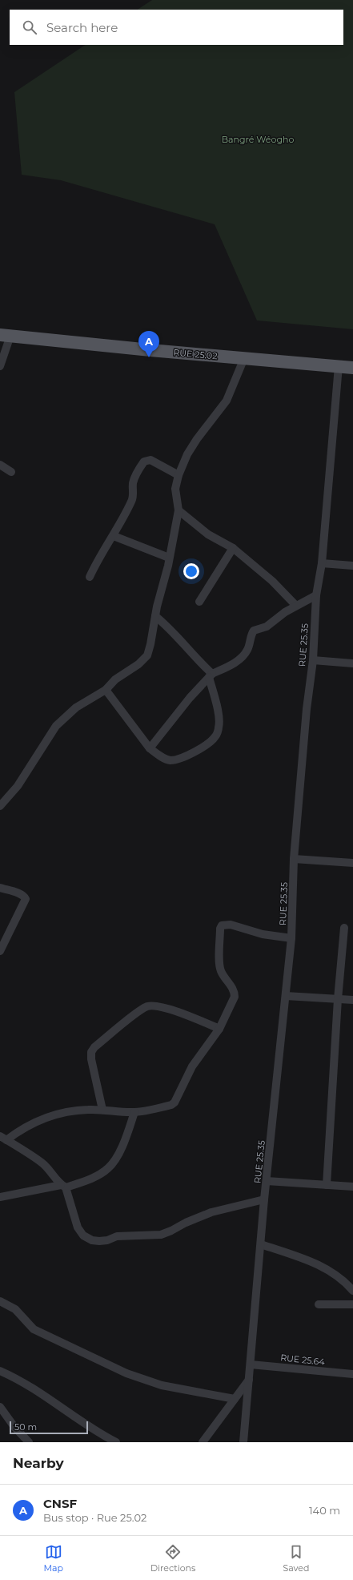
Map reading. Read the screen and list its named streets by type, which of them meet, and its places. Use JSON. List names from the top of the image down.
{
  "streets": {
    "main road": ["RUE 25.02"],
    "street": ["RUE 25.35", "RUE 25.64"]
  },
  "crossings": [
    ["RUE 25.02", "RUE 25.35"],
    ["RUE 25.35", "RUE 25.64"]
  ],
  "parks": ["Bangré Wéogho"],
  "scale_bar": "50 m",
  "page": {
    "search": "Search here",
    "pins": "A",
    "scale": "50 m",
    "heading": "Nearby",
    "list": [
      {
        "mark": "A",
        "name": "CNSF",
        "note": "Bus stop · Rue 25.02",
        "value": "140 m"
      }
    ],
    "nav": ["Map", "Directions", "Saved"]
  }
}
